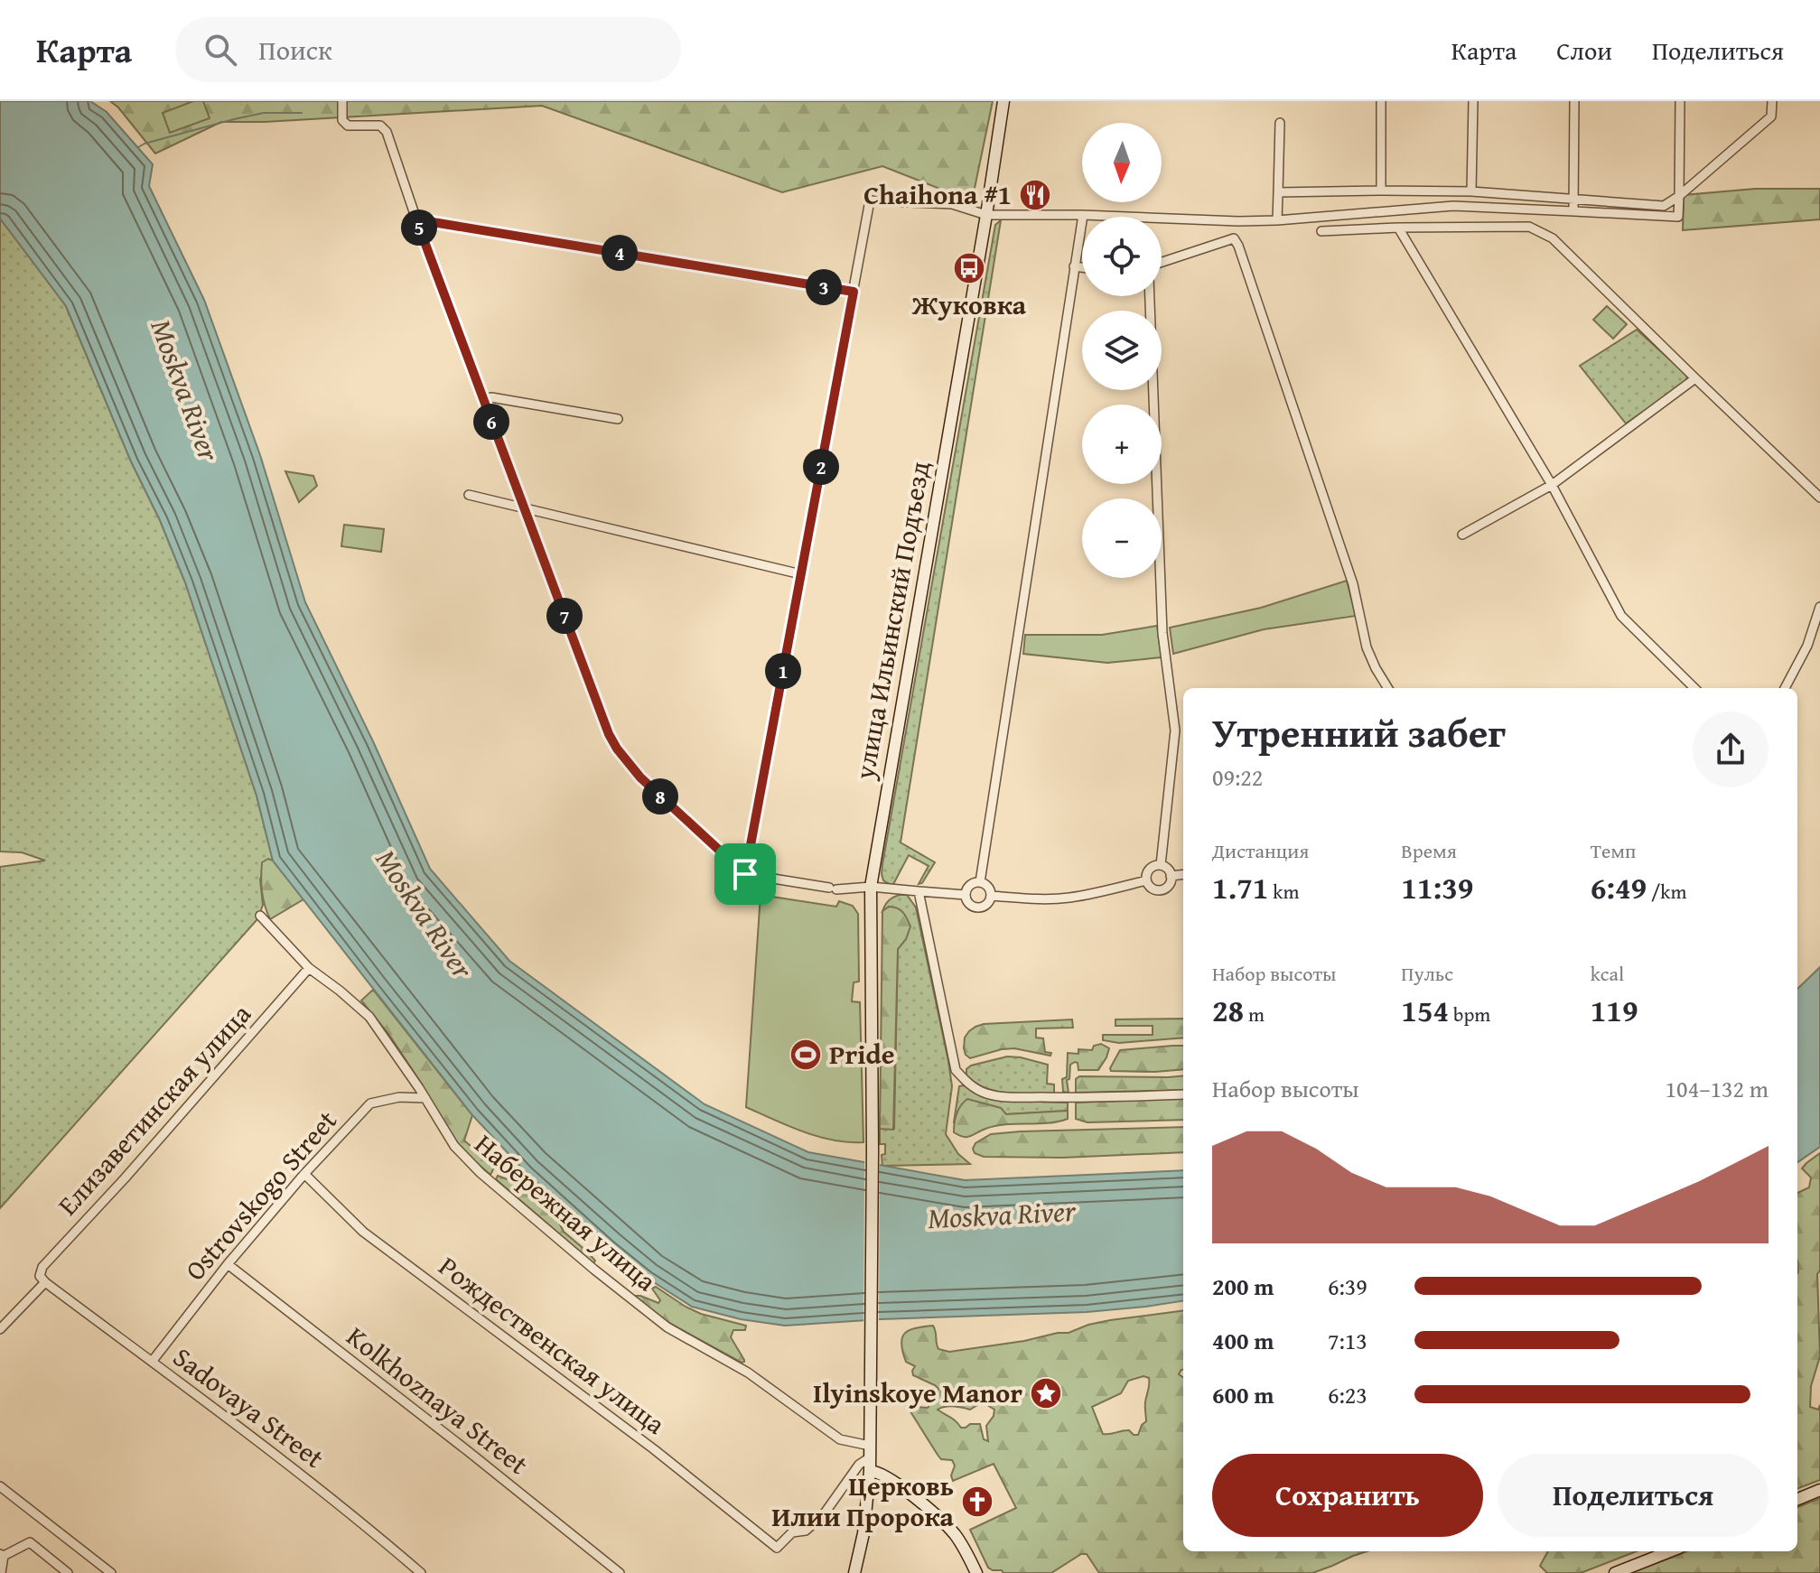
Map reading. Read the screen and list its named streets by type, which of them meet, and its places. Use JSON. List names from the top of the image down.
{
  "streets": {
    "main road": ["улица Ильинский Подъезд"],
    "street": [
      "Елизаветинская улица",
      "Ostrovskogo Street",
      "Набережная улица",
      "Рождественская улица",
      "Kolkhoznaya Street",
      "Sadovaya Street"
    ]
  },
  "crossings": [
    ["улица Ильинский Подъезд", "Набережная улица"],
    ["улица Ильинский Подъезд", "Рождественская улица"],
    ["Елизаветинская улица", "Набережная улица"],
    ["Елизаветинская улица", "Sadovaya Street"],
    ["Ostrovskogo Street", "Набережная улица"],
    ["Ostrovskogo Street", "Рождественская улица"],
    ["Ostrovskogo Street", "Kolkhoznaya Street"],
    ["Ostrovskogo Street", "Sadovaya Street"],
    ["Набережная улица", "Рождественская улица"]
  ],
  "water": ["Moskva River"],
  "places": {
    "restaurant": ["Chaihona #1"],
    "bus stop": ["Жуковка"],
    "sports": ["Pride"],
    "place": ["Ilyinskoye Manor"],
    "church": ["Церковь Илии Пророка"]
  },
  "north": "bottom",
  "page": {
    "header": "Карта",
    "search": "Поиск",
    "nav": ["Карта", "Слои", "Поделиться"],
    "map_buttons": ["+", "−"],
    "pins": [
      "5",
      "4",
      "3",
      "6",
      "2",
      "7",
      "1",
      "8"
    ],
    "heading": ["Утренний забег", "09:22"],
    "stats": [
      ["Дистанция", "1.71 km"],
      ["Время", "11:39"],
      ["Темп", "6:49 /km"],
      ["Набор высоты", "28 m"],
      ["Пульс", "154 bpm"],
      ["kcal", "119"]
    ],
    "chart": ["Набор высоты", "104–132 m"],
    "list": [
      {
        "name": "200 m",
        "note": "6:39"
      },
      {
        "name": "400 m",
        "note": "7:13"
      },
      {
        "name": "600 m",
        "note": "6:23"
      }
    ],
    "buttons": ["Сохранить", "Поделиться"]
  }
}
